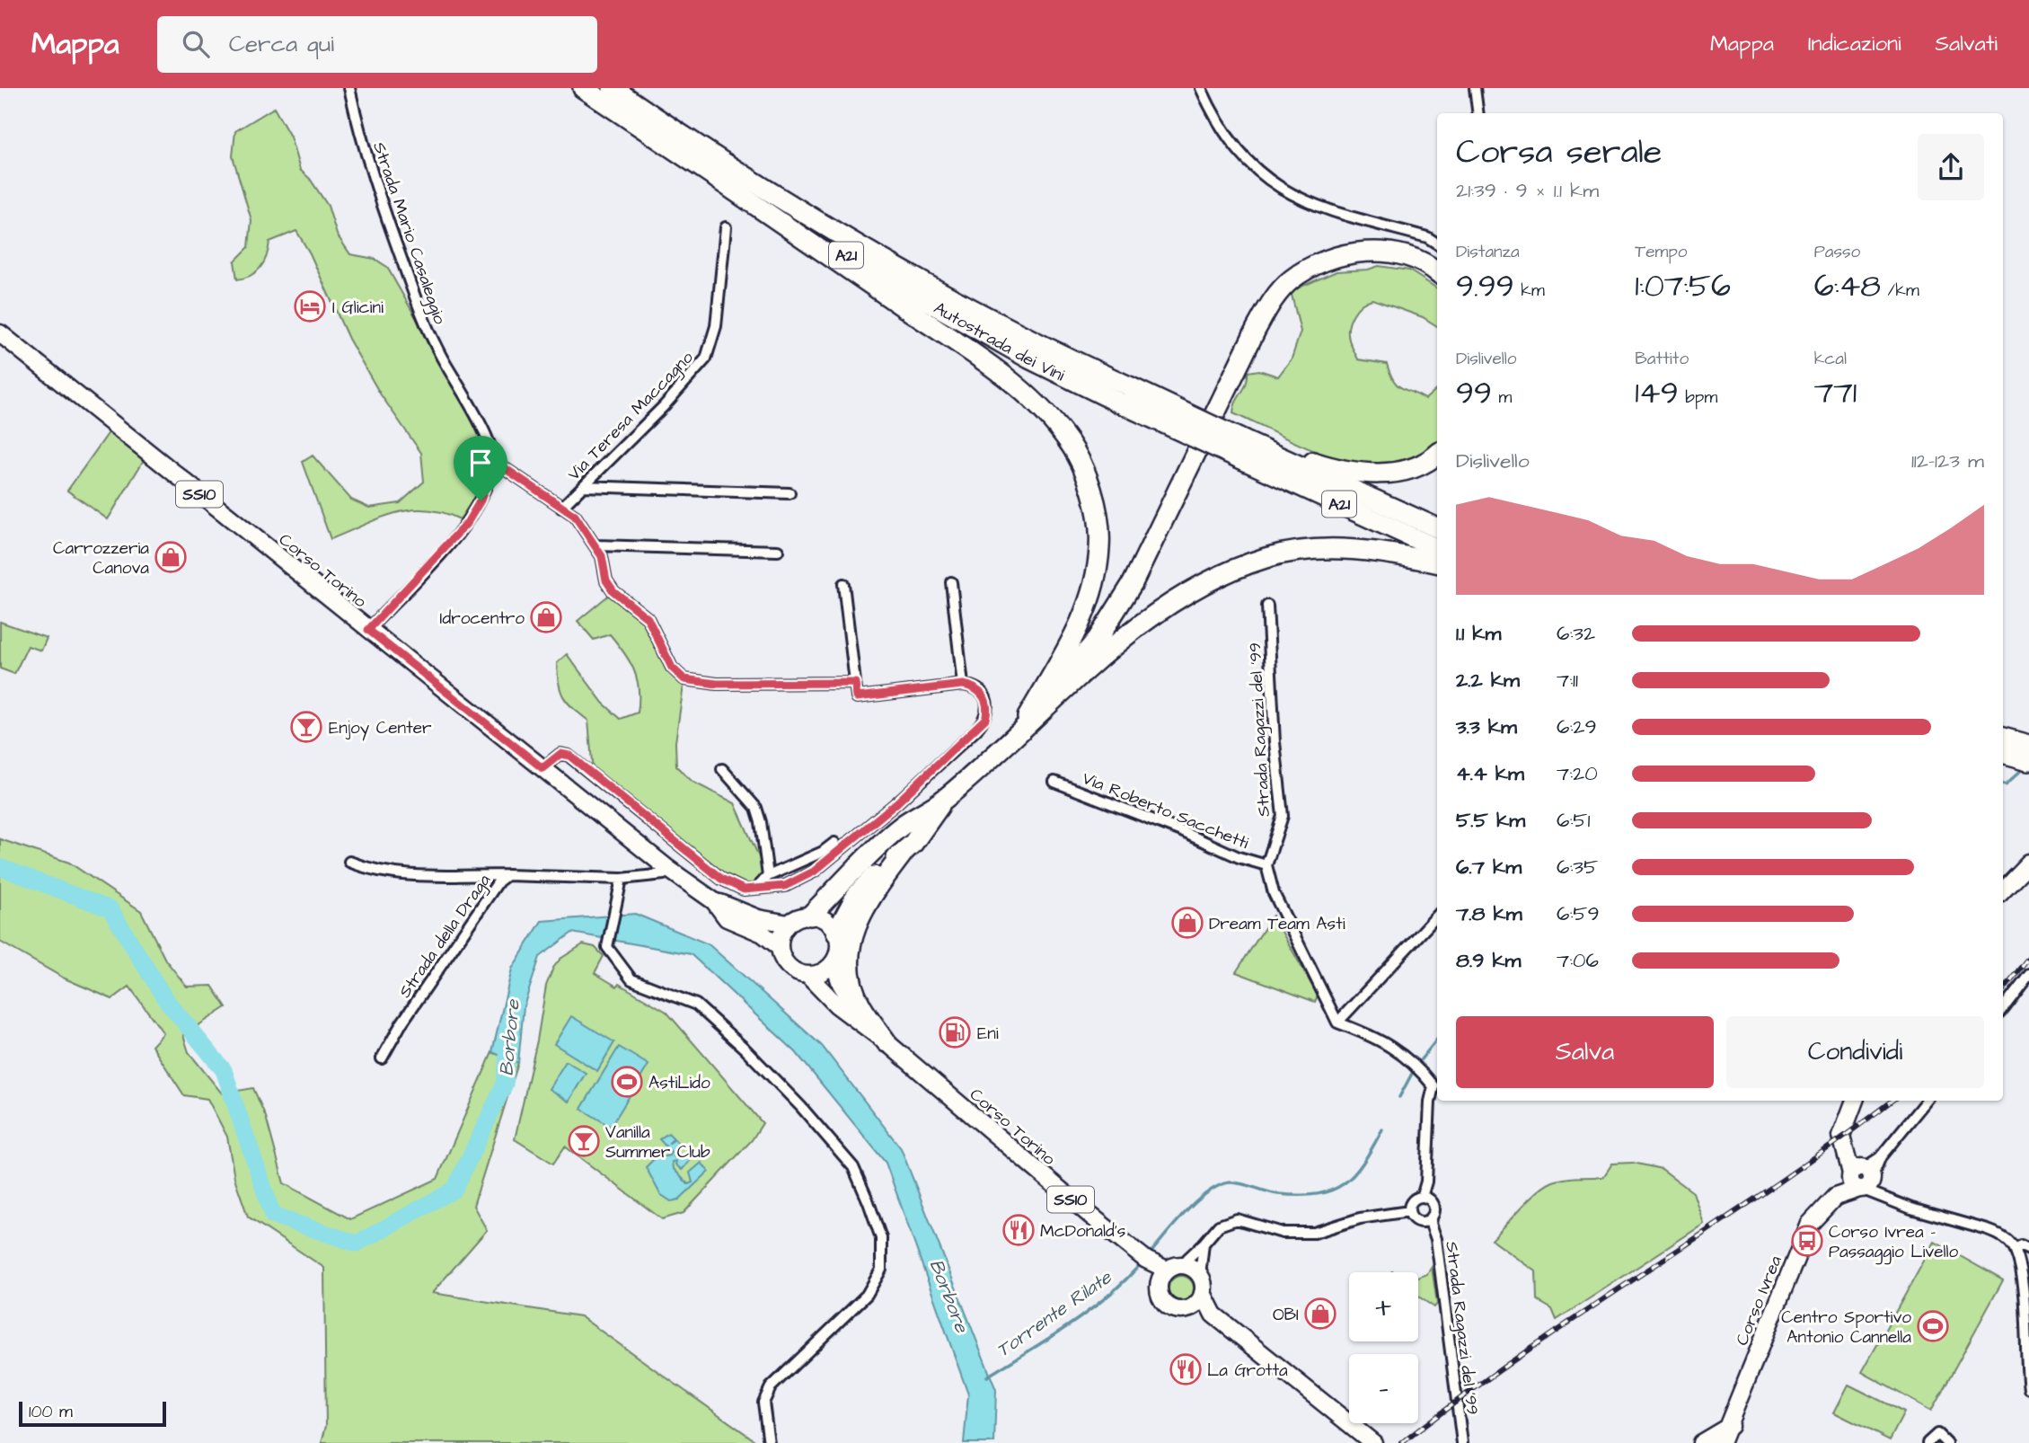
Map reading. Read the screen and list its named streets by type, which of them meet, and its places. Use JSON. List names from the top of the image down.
{
  "streets": {
    "highway": ["A21", "Autostrada dei Vini"],
    "main road": ["SS10", "Corso Torino", "Corso Ivrea"],
    "street": [
      "Strada Mario Casaleggio",
      "Via Teresa Maccagno",
      "Strada Ragazzi del '99",
      "Via Roberto Sacchetti",
      "Strada della Draga"
    ]
  },
  "crossings": [
    ["Corso Torino", "Strada della Draga"],
    ["Strada Ragazzi del '99", "Via Roberto Sacchetti"]
  ],
  "water": ["Borbore", "Torrente Rilate"],
  "places": {
    "hotel": ["I Glicini"],
    "shop": [
      "Carrozzeria Canova",
      "Idrocentro",
      "Dream Team Asti",
      "OBI"
    ],
    "bar": ["Enjoy Center", "Vanilla Summer Club"],
    "fuel station": ["Eni"],
    "sports": ["AstiLido", "Centro Sportivo Antonio Cannella"],
    "restaurant": ["McDonald's", "La Grotta"],
    "bus stop": ["Corso Ivrea – Passaggio Livello"]
  },
  "scale_bar": "100 m",
  "page": {
    "header": "Mappa",
    "search": "Cerca qui",
    "nav": ["Mappa", "Indicazioni", "Salvati"],
    "heading": ["Corsa serale", "21:39 · 9 × 1.1 km"],
    "stats": [
      ["Distanza", "9.99 km"],
      ["Tempo", "1:07:56"],
      ["Passo", "6:48 /km"],
      ["Dislivello", "99 m"],
      ["Battito", "149 bpm"],
      ["kcal", "771"]
    ],
    "chart": ["Dislivello", "112–123 m"],
    "list": [
      {
        "name": "1.1 km",
        "note": "6:32"
      },
      {
        "name": "2.2 km",
        "note": "7:11"
      },
      {
        "name": "3.3 km",
        "note": "6:29"
      },
      {
        "name": "4.4 km",
        "note": "7:20"
      },
      {
        "name": "5.5 km",
        "note": "6:51"
      },
      {
        "name": "6.7 km",
        "note": "6:35"
      },
      {
        "name": "7.8 km",
        "note": "6:59"
      },
      {
        "name": "8.9 km",
        "note": "7:06"
      }
    ],
    "buttons": ["Salva", "Condividi"],
    "map_buttons": ["+", "−"],
    "scale": "100 m"
  }
}
